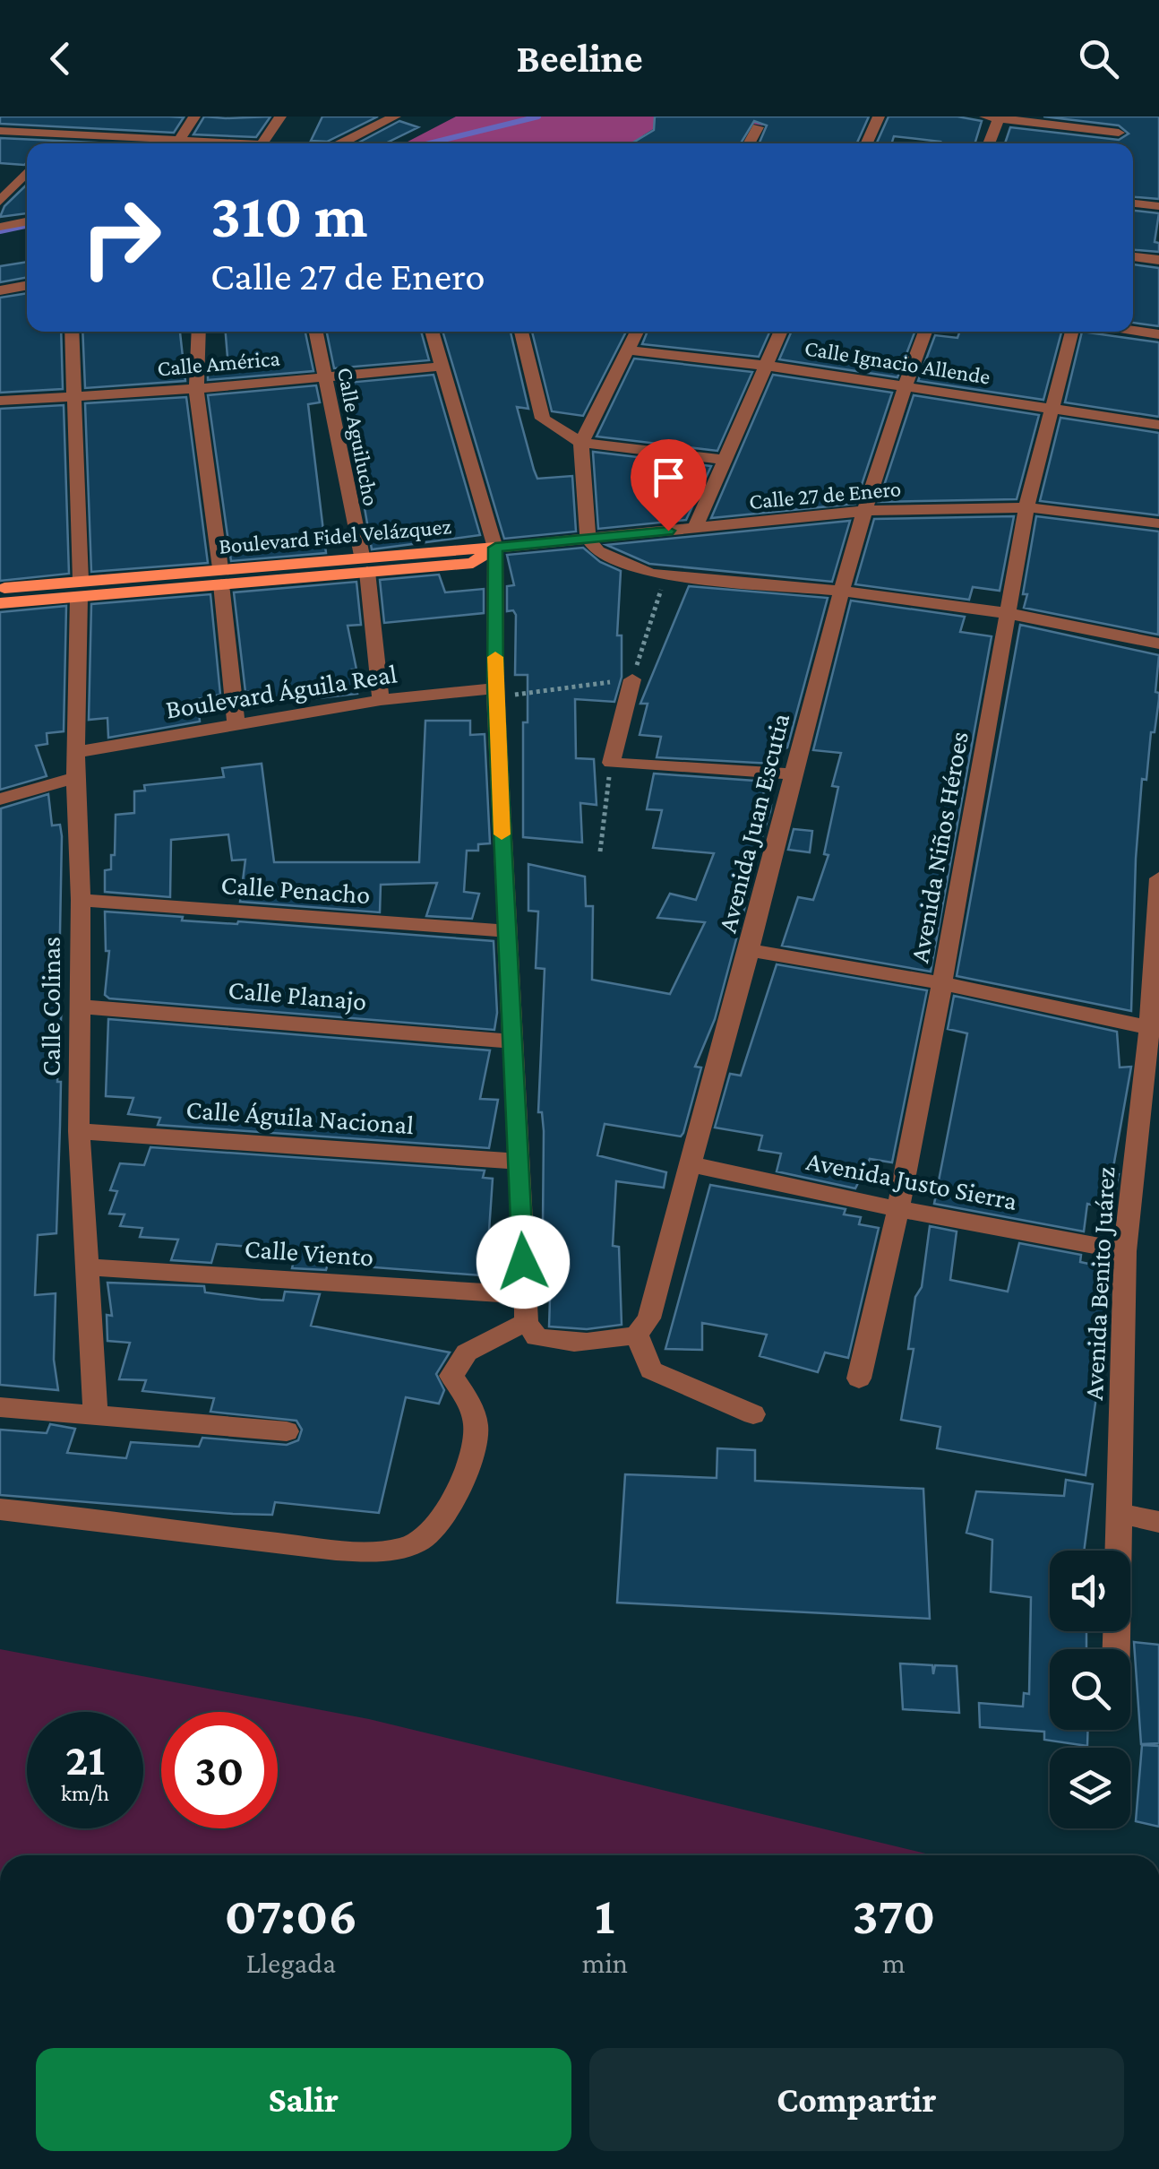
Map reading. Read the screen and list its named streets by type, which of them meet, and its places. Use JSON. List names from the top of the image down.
{
  "streets": {
    "main road": ["Boulevard Fidel Velázquez"],
    "street": [
      "Calle Ignacio Allende",
      "Calle América",
      "Calle Aguilucho",
      "Calle 27 de Enero",
      "Boulevard Águila Real",
      "Avenida Juan Escutia",
      "Avenida Niños Héroes",
      "Calle Penacho",
      "Calle Planajo",
      "Calle Colinas",
      "Calle Águila Nacional",
      "Avenida Justo Sierra",
      "Calle Viento",
      "Avenida Benito Juárez"
    ]
  },
  "crossings": [
    ["Calle Ignacio Allende", "Avenida Juan Escutia"],
    ["Calle Ignacio Allende", "Avenida Niños Héroes"],
    ["Calle América", "Calle Aguilucho"],
    ["Calle América", "Calle Colinas"],
    ["Calle Aguilucho", "Boulevard Fidel Velázquez"],
    ["Calle Aguilucho", "Boulevard Águila Real"],
    ["Calle 27 de Enero", "Boulevard Fidel Velázquez"],
    ["Calle 27 de Enero", "Avenida Juan Escutia"],
    ["Calle 27 de Enero", "Avenida Niños Héroes"],
    ["Boulevard Fidel Velázquez", "Calle Colinas"],
    ["Boulevard Águila Real", "Calle Colinas"],
    ["Avenida Juan Escutia", "Avenida Justo Sierra"],
    ["Avenida Niños Héroes", "Avenida Justo Sierra"],
    ["Calle Penacho", "Calle Colinas"],
    ["Calle Planajo", "Calle Colinas"],
    ["Calle Colinas", "Calle Águila Nacional"],
    ["Calle Colinas", "Calle Viento"],
    ["Avenida Justo Sierra", "Avenida Benito Juárez"]
  ],
  "page": {
    "header": "Beeline",
    "turn": ["310 m", "Calle 27 de Enero"],
    "speed": "21 km/h",
    "limit": "30",
    "eta": [
      "07:06",
      "Llegada",
      "1",
      "min",
      "370",
      "m"
    ],
    "buttons": ["Salir", "Compartir"]
  }
}
